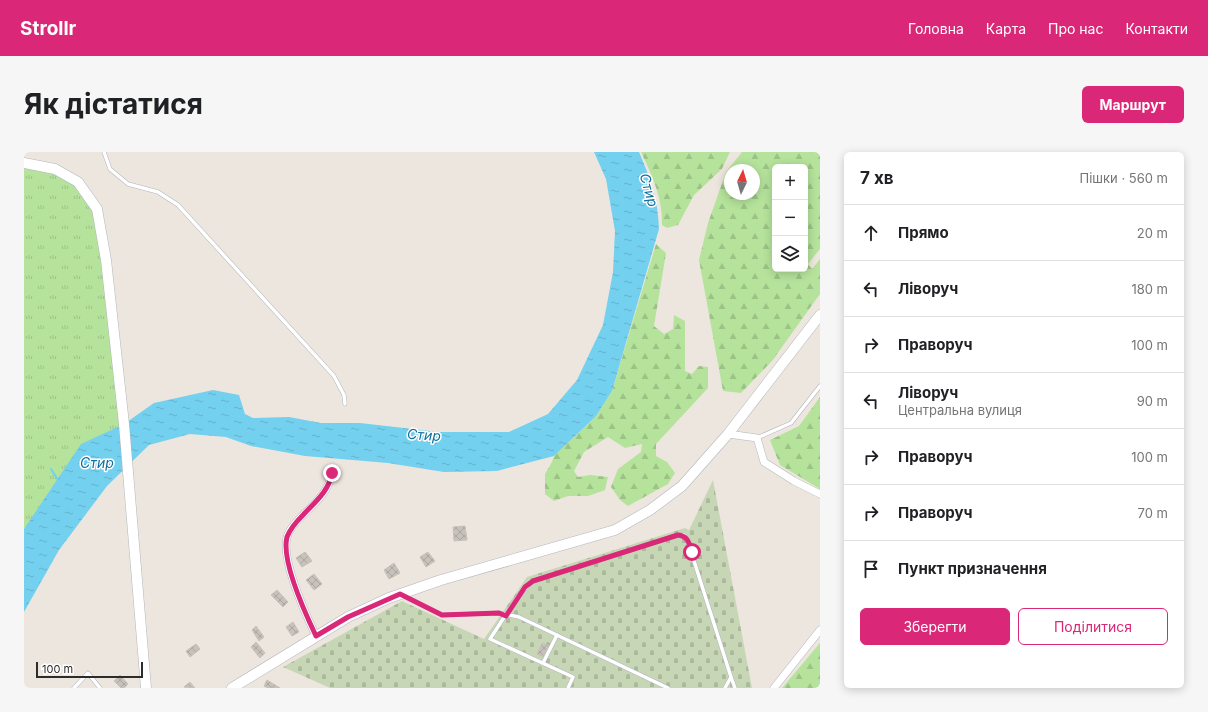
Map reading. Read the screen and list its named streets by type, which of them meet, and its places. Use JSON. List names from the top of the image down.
{
  "water": ["Стир"],
  "scale_bar": "100 m",
  "north": "top",
  "page": {
    "header": "Strollr",
    "nav": [
      "Головна",
      "Карта",
      "Про нас",
      "Контакти"
    ],
    "buttons": [
      "Маршрут",
      ["Зберегти", "Поділитися"]
    ],
    "title": "Як дістатися",
    "heading": ["7 хв", "Пішки · 560 m"],
    "map_buttons": ["+", "−"],
    "list": [
      ["Прямо", "20 m"],
      ["Ліворуч", "180 m"],
      ["Праворуч", "100 m"],
      ["Ліворуч", "Центральна вулиця", "90 m"],
      ["Праворуч", "100 m"],
      ["Праворуч", "70 m"],
      "Пункт призначення"
    ],
    "scale": "100 m"
  }
}
